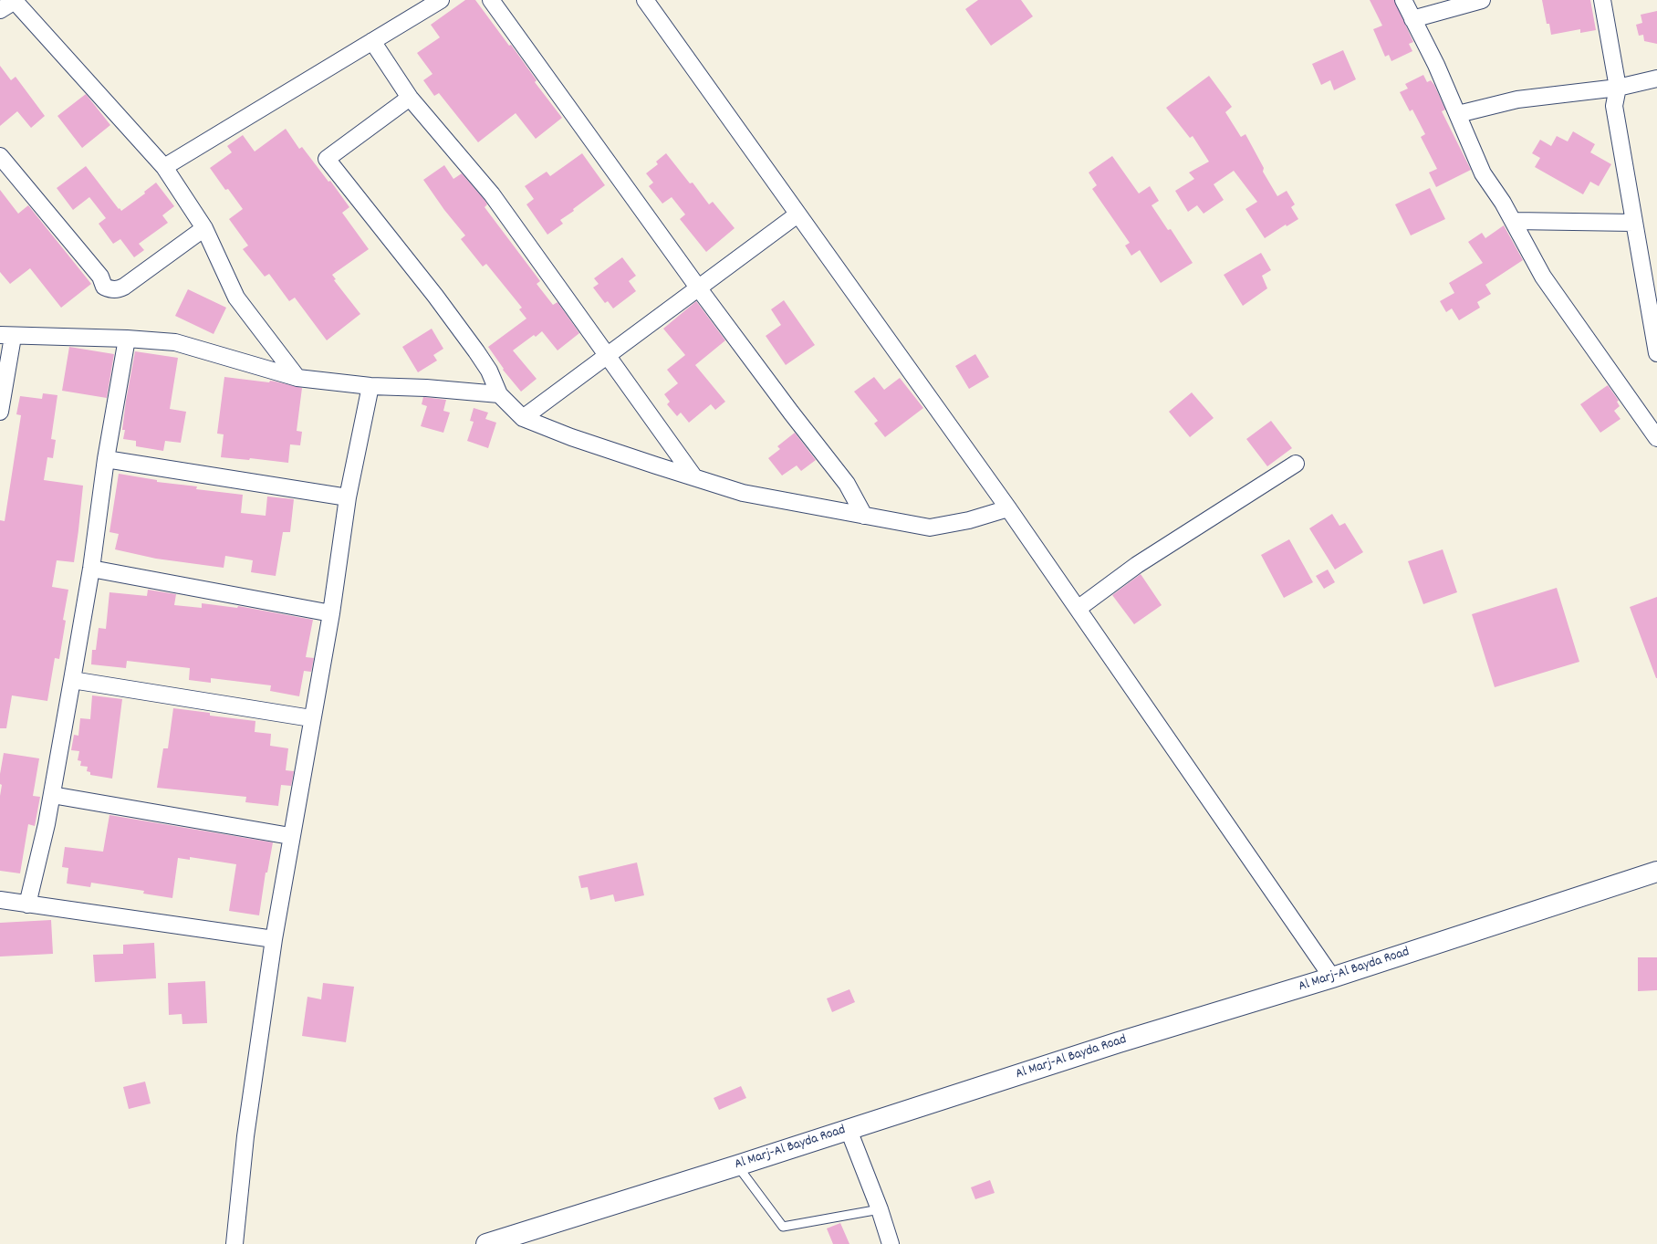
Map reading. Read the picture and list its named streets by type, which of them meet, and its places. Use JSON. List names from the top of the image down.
{
  "streets": {
    "highway": ["Al Marj-Al Bayda Road"]
  }
}
